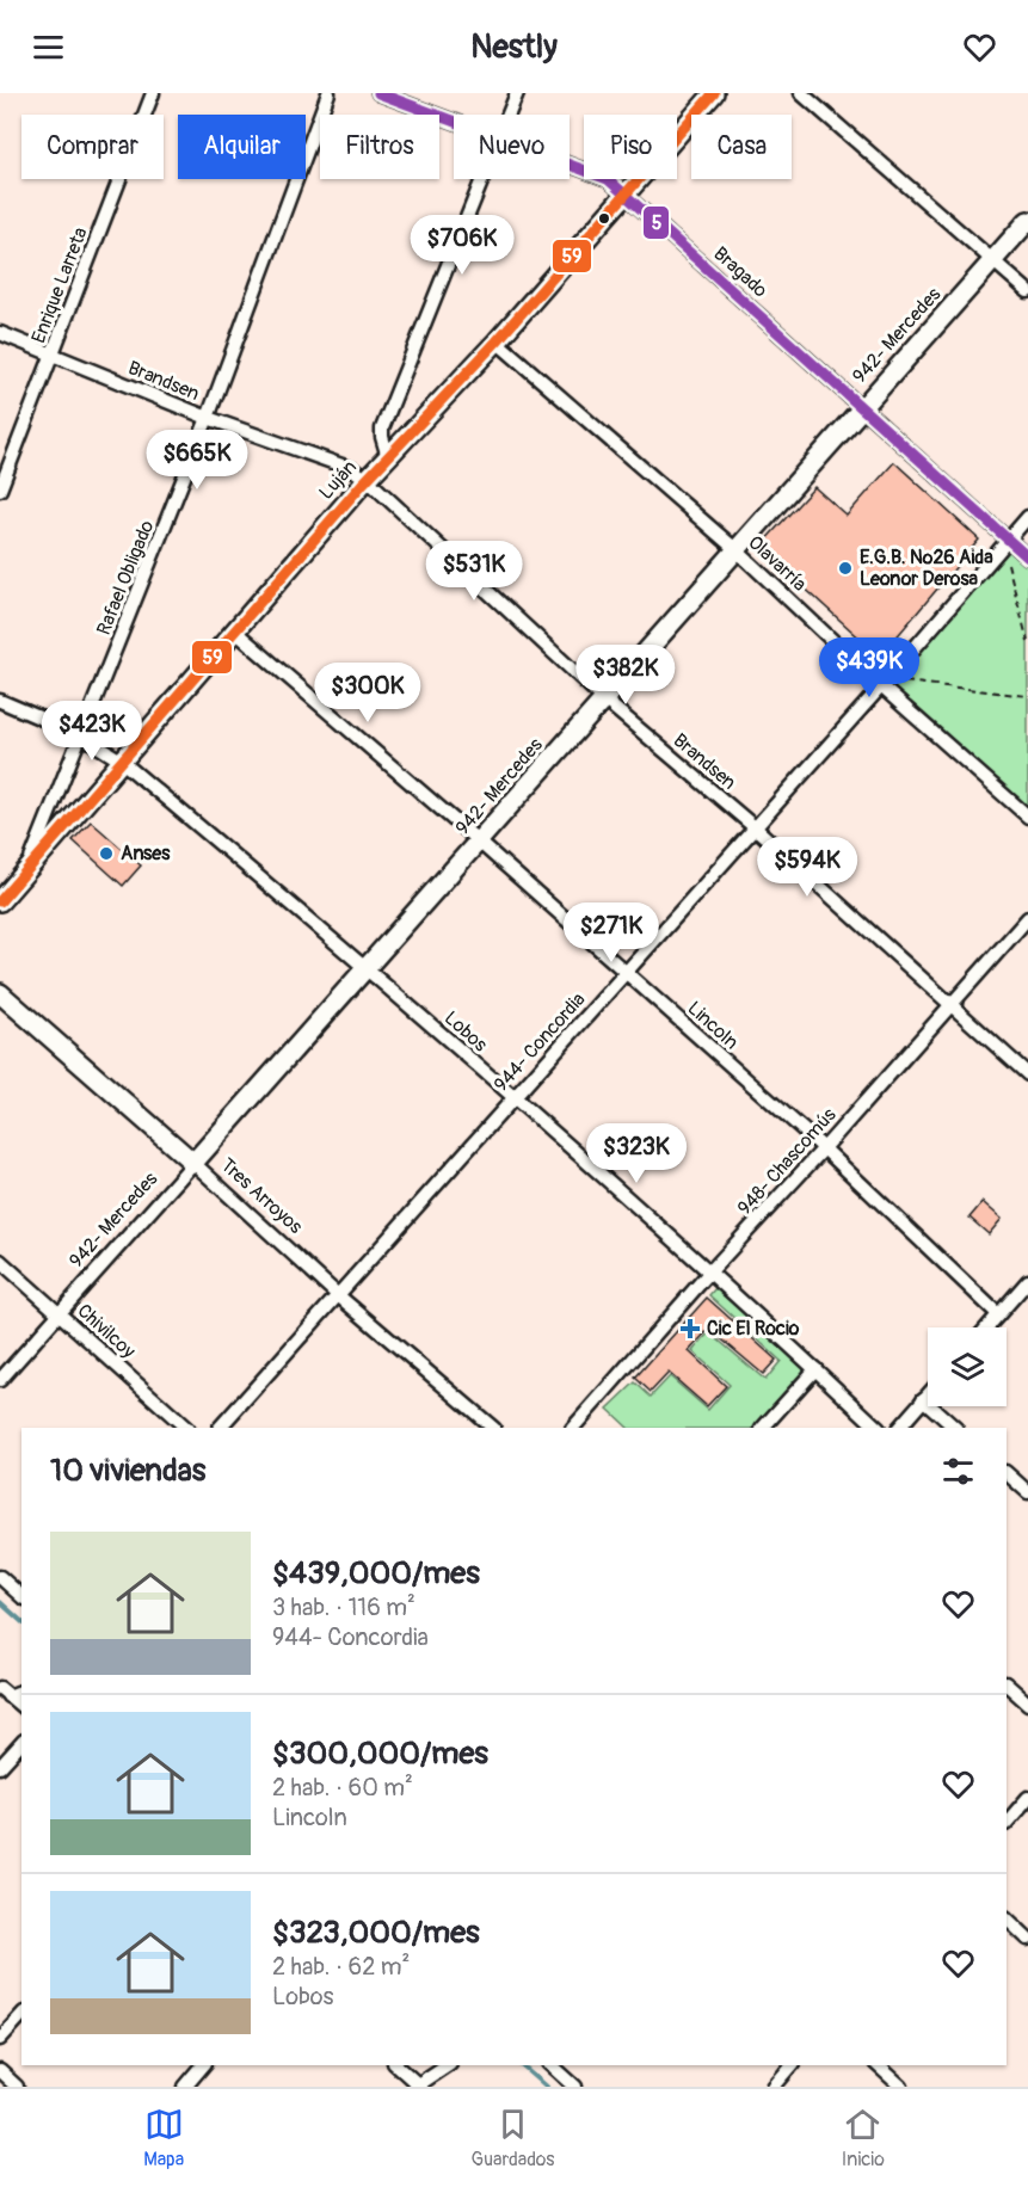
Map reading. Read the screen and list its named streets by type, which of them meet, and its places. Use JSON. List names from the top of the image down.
{
  "streets": {
    "main road": ["942- Mercedes", "Luján", "Tres Arroyos"],
    "street": [
      "Bragado",
      "Enrique Larreta",
      "Brandsen",
      "Olavarría",
      "Rafael Obligado",
      "Lincoln",
      "Lobos",
      "944- Concordia",
      "948- Chascomús",
      "Chivilcoy"
    ]
  },
  "crossings": [
    ["Bragado", "942- Mercedes"],
    ["Bragado", "Luján"],
    ["Bragado", "944- Concordia"],
    ["Enrique Larreta", "Brandsen"],
    ["942- Mercedes", "Brandsen"],
    ["942- Mercedes", "Olavarría"],
    ["942- Mercedes", "Lincoln"],
    ["942- Mercedes", "Lobos"],
    ["942- Mercedes", "Tres Arroyos"],
    ["942- Mercedes", "Chivilcoy"],
    ["Brandsen", "Luján"],
    ["Brandsen", "Rafael Obligado"],
    ["Brandsen", "944- Concordia"],
    ["Brandsen", "948- Chascomús"],
    ["Luján", "Olavarría"],
    ["Luján", "Rafael Obligado"],
    ["Luján", "Lincoln"],
    ["Luján", "Lobos"],
    ["Olavarría", "944- Concordia"],
    ["Rafael Obligado", "Lobos"],
    ["Lincoln", "944- Concordia"],
    ["Lincoln", "948- Chascomús"],
    ["Lobos", "944- Concordia"],
    ["Lobos", "948- Chascomús"],
    ["944- Concordia", "Tres Arroyos"]
  ],
  "places": {
    "other": ["E.G.B. Nº26 Aida Leonor Derosa", "Anses"],
    "health": ["Cic El Rocio"]
  },
  "lines": ["transit line 5", "transit line 59"],
  "page": {
    "header": "Nestly",
    "chip": [
      "Comprar",
      "Alquilar",
      "Filtros",
      "Nuevo",
      "Piso",
      "Casa"
    ],
    "price": [
      "$706K",
      "$665K",
      "$531K",
      "$439K",
      "$382K",
      "$300K",
      "$423K",
      "$594K",
      "$271K",
      "$323K"
    ],
    "heading": "10 viviendas",
    "list": [
      {
        "name": "$439,000/mes",
        "note": "3 hab. · 116 m² · 944- Concordia"
      },
      {
        "name": "$300,000/mes",
        "note": "2 hab. · 60 m² · Lincoln"
      },
      {
        "name": "$323,000/mes",
        "note": "2 hab. · 62 m² · Lobos"
      }
    ],
    "tabs": ["Mapa", "Guardados", "Inicio"]
  }
}
